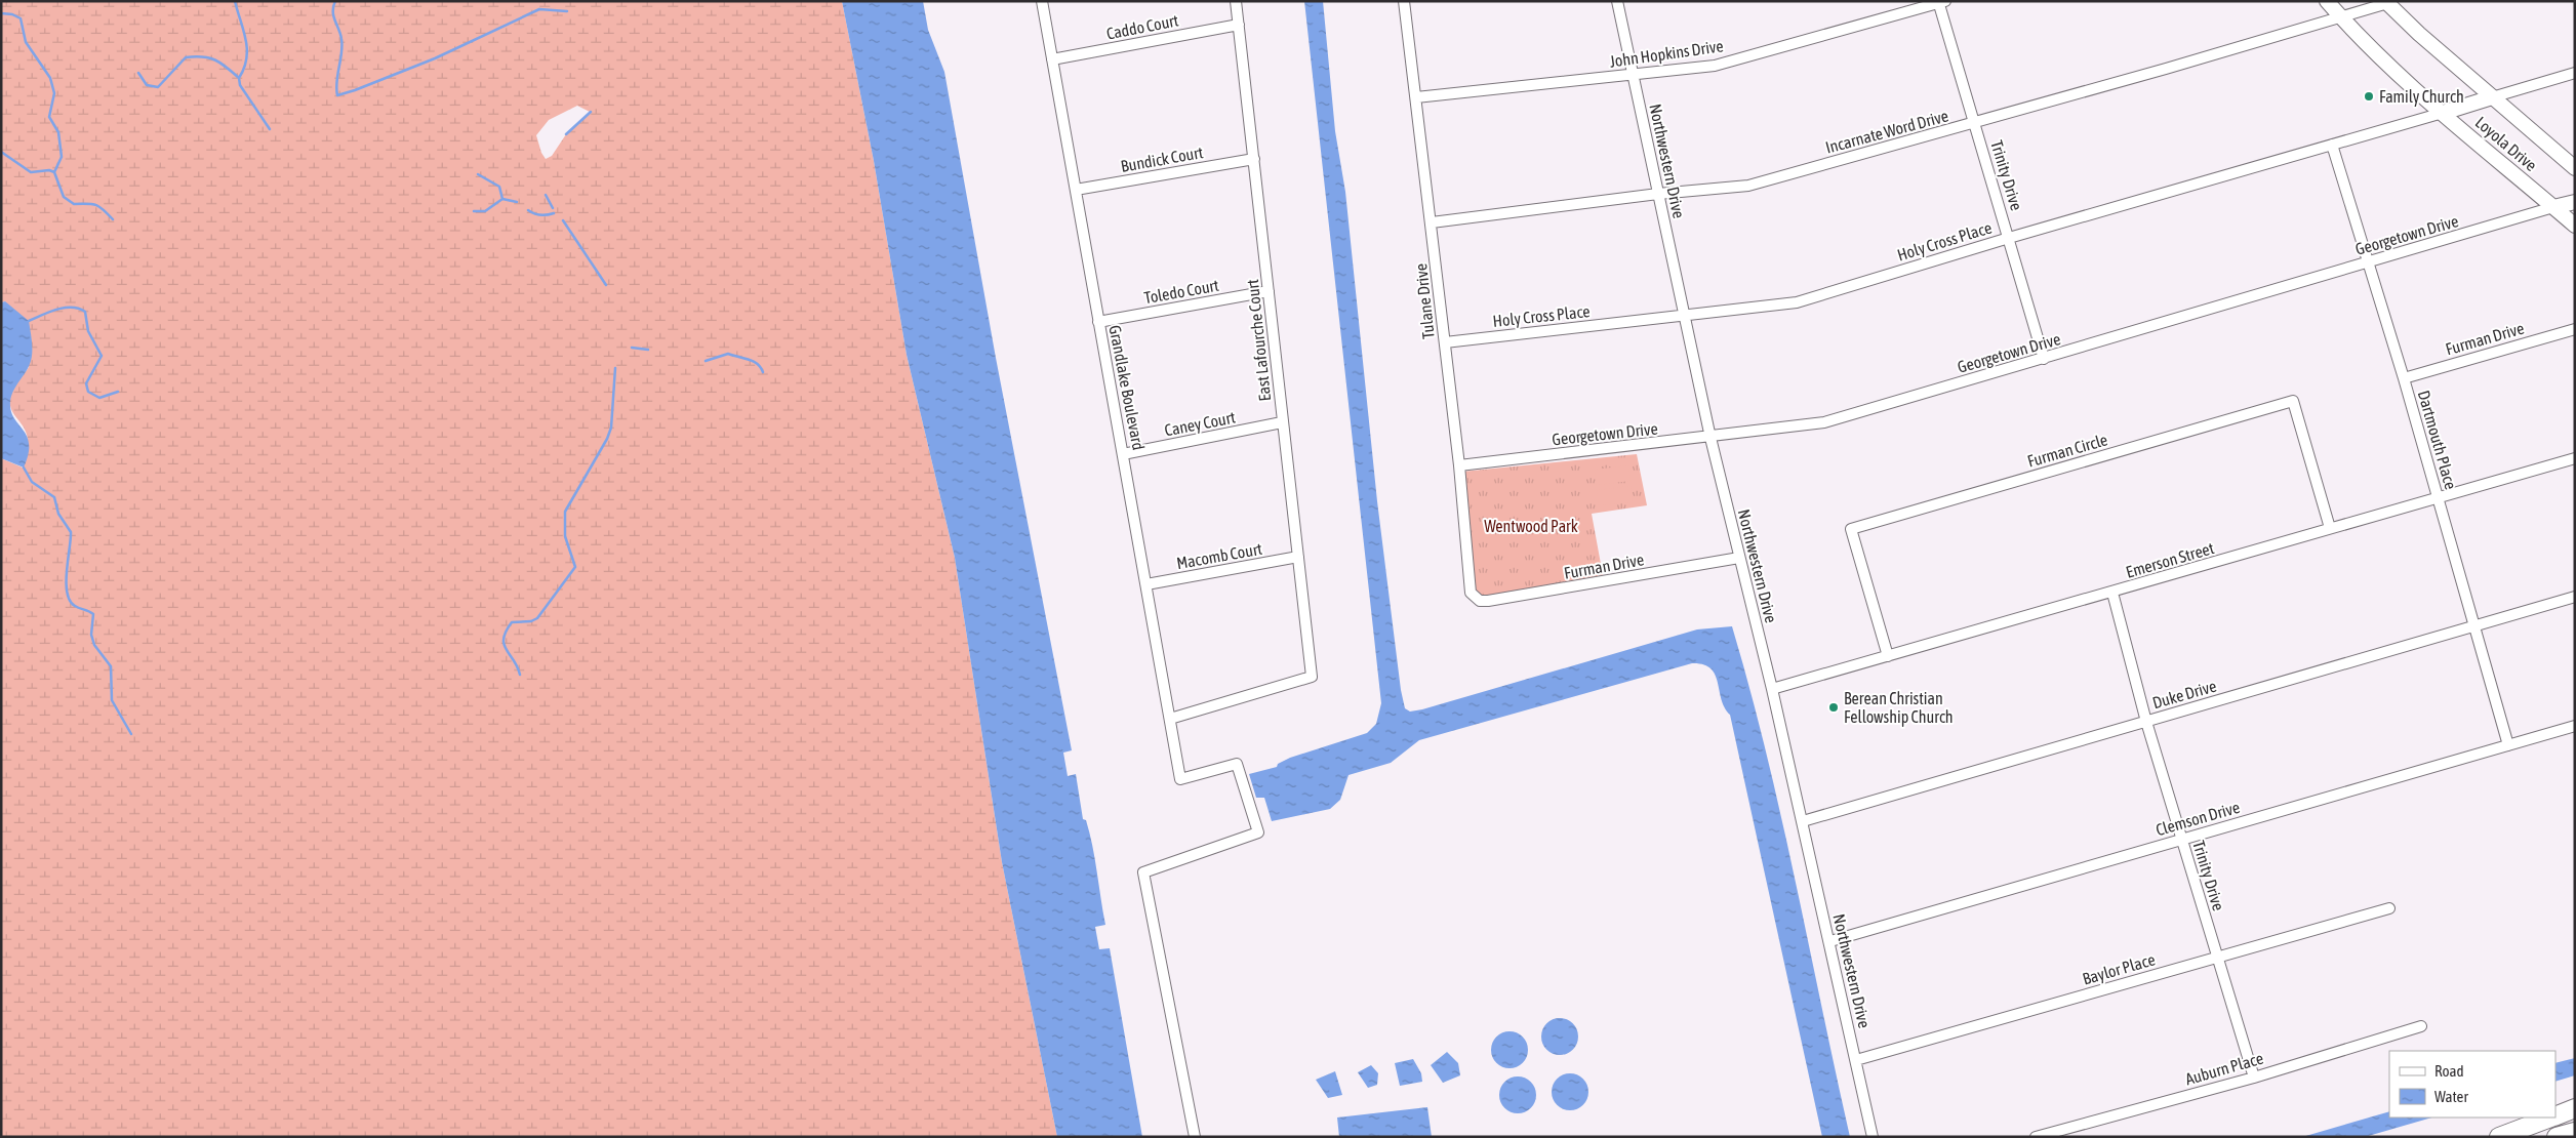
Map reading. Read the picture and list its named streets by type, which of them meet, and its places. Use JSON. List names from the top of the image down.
{
  "streets": {
    "main road": ["Loyola Drive"],
    "street": [
      "Caddo Court",
      "John Hopkins Drive",
      "Incarnate Word Drive",
      "Bundick Court",
      "Northwestern Drive",
      "Trinity Drive",
      "Georgetown Drive",
      "Holy Cross Place",
      "Toledo Court",
      "Tulane Drive",
      "Furman Drive",
      "East Lafourche Court",
      "Grandlake Boulevard",
      "Caney Court",
      "Dartmouth Place",
      "Furman Circle",
      "Macomb Court",
      "Emerson Street",
      "Duke Drive",
      "Clemson Drive",
      "Baylor Place",
      "Auburn Place"
    ]
  },
  "crossings": [
    ["Caddo Court", "East Lafourche Court"],
    ["Caddo Court", "Grandlake Boulevard"],
    ["John Hopkins Drive", "Northwestern Drive"],
    ["John Hopkins Drive", "Trinity Drive"],
    ["John Hopkins Drive", "Tulane Drive"],
    ["Incarnate Word Drive", "Loyola Drive"],
    ["Incarnate Word Drive", "Northwestern Drive"],
    ["Incarnate Word Drive", "Trinity Drive"],
    ["Incarnate Word Drive", "Tulane Drive"],
    ["Loyola Drive", "Georgetown Drive"],
    ["Loyola Drive", "Holy Cross Place"],
    ["Bundick Court", "East Lafourche Court"],
    ["Bundick Court", "Grandlake Boulevard"],
    ["Northwestern Drive", "Georgetown Drive"],
    ["Northwestern Drive", "Holy Cross Place"],
    ["Northwestern Drive", "Furman Drive"],
    ["Northwestern Drive", "Emerson Street"],
    ["Northwestern Drive", "Duke Drive"],
    ["Northwestern Drive", "Clemson Drive"],
    ["Northwestern Drive", "Baylor Place"],
    ["Trinity Drive", "Georgetown Drive"],
    ["Trinity Drive", "Holy Cross Place"],
    ["Trinity Drive", "Emerson Street"],
    ["Trinity Drive", "Duke Drive"],
    ["Trinity Drive", "Clemson Drive"],
    ["Trinity Drive", "Baylor Place"],
    ["Trinity Drive", "Auburn Place"],
    ["Georgetown Drive", "Tulane Drive"],
    ["Georgetown Drive", "Dartmouth Place"],
    ["Holy Cross Place", "Tulane Drive"],
    ["Holy Cross Place", "Dartmouth Place"],
    ["Toledo Court", "East Lafourche Court"],
    ["Toledo Court", "Grandlake Boulevard"],
    ["Tulane Drive", "Furman Drive"],
    ["Furman Drive", "Dartmouth Place"],
    ["East Lafourche Court", "Grandlake Boulevard"],
    ["East Lafourche Court", "Caney Court"],
    ["East Lafourche Court", "Macomb Court"],
    ["Grandlake Boulevard", "Caney Court"],
    ["Grandlake Boulevard", "Macomb Court"],
    ["Dartmouth Place", "Emerson Street"],
    ["Dartmouth Place", "Duke Drive"],
    ["Dartmouth Place", "Clemson Drive"],
    ["Furman Circle", "Emerson Street"]
  ],
  "parks": ["Wentwood Park"],
  "places": ["Family Church", "Berean Christian Fellowship Church"],
  "legend": ["Road", "Water"]
}
